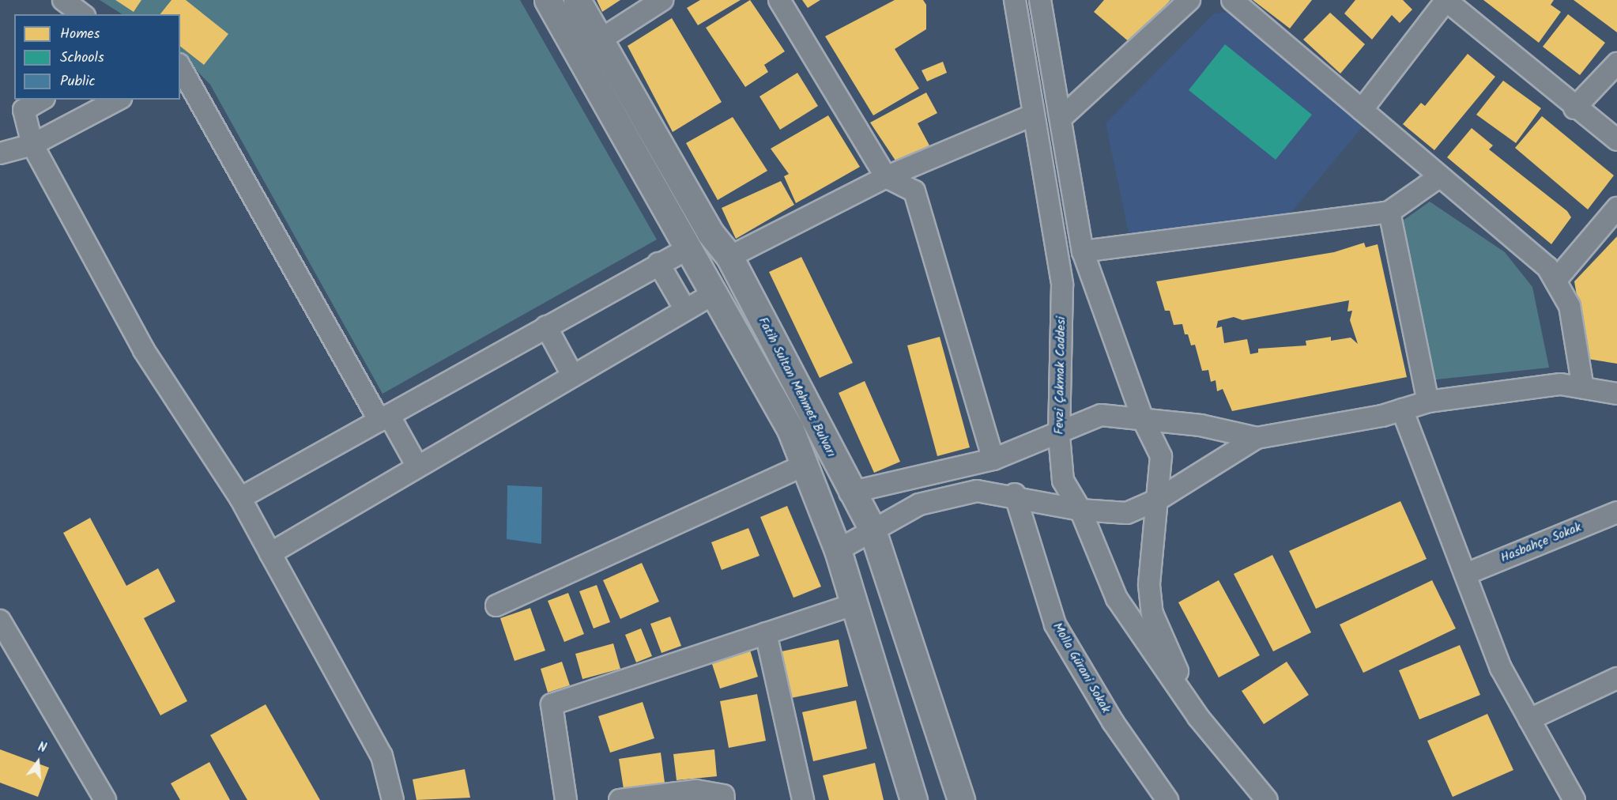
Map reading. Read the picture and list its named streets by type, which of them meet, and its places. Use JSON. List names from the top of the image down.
{
  "streets": {
    "main road": ["Fatih Sultan Mehmet Bulvarı"],
    "street": ["Fevzi Çakmak Caddesi", "Hasbahçe Sokak", "Molla Gürani Sokak"]
  },
  "legend": ["Homes", "Schools", "Public"],
  "north": "top"
}
